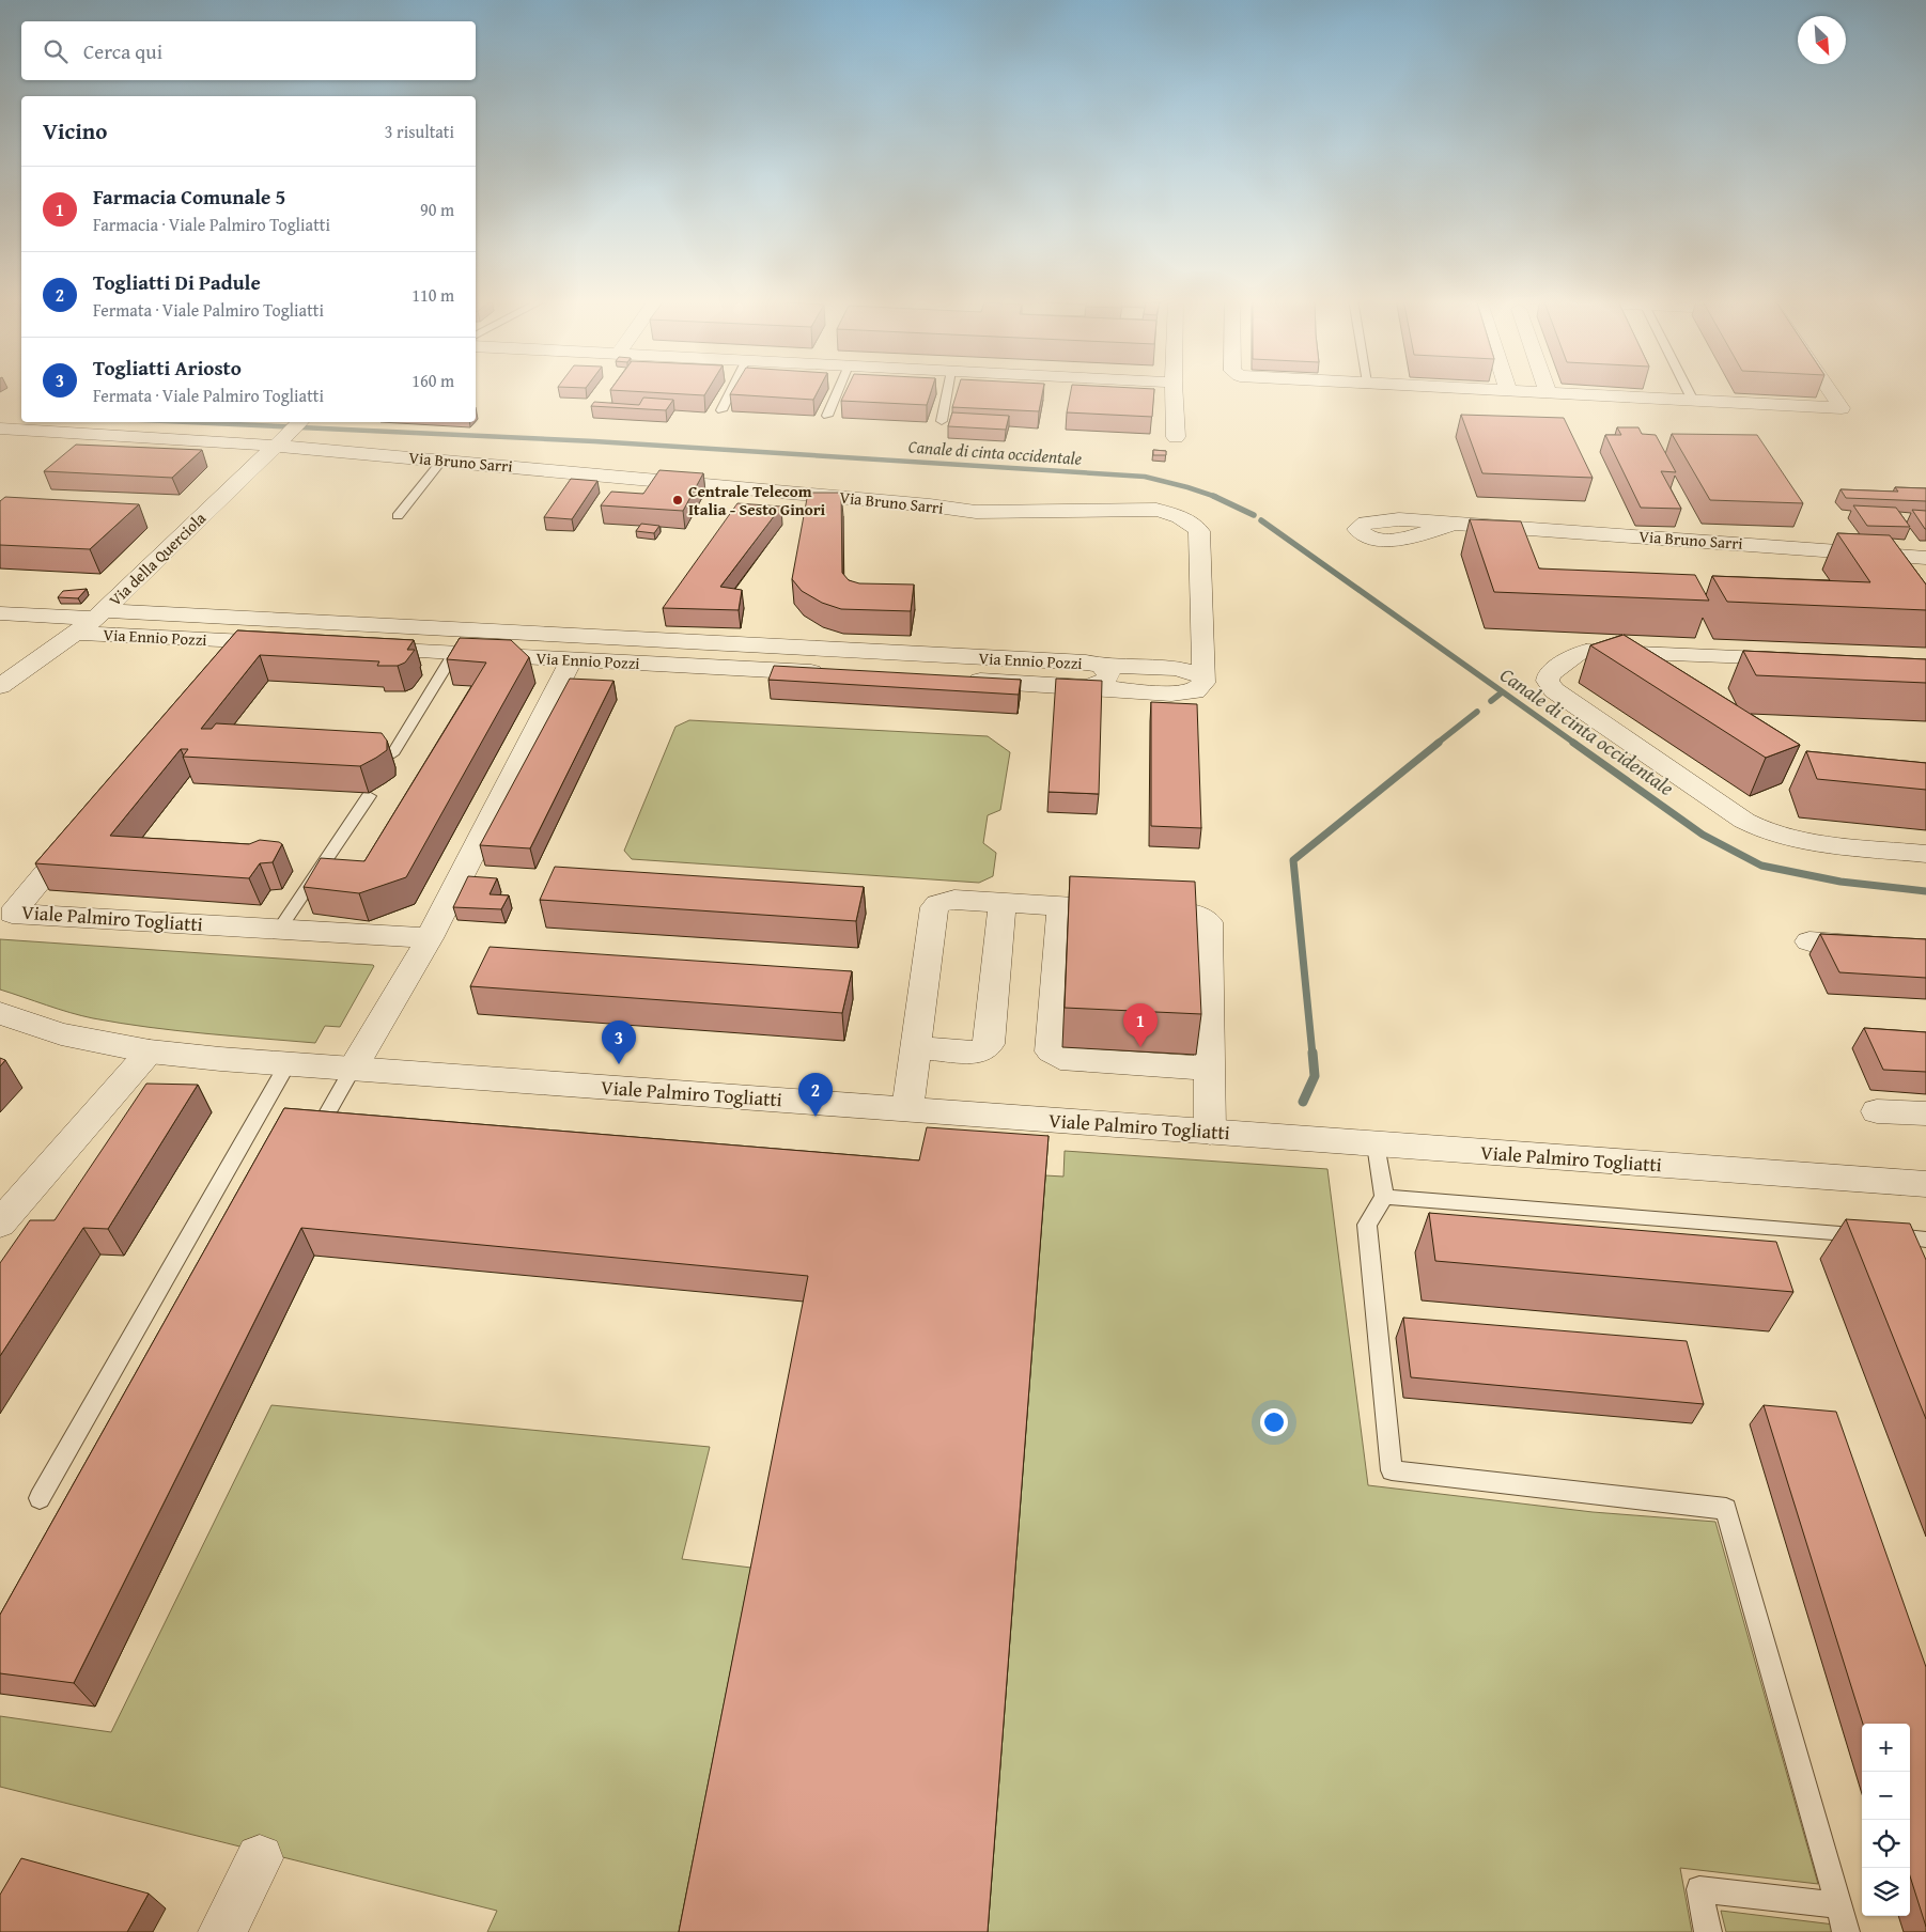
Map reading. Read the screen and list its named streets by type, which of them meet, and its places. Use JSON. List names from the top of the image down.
{
  "streets": {
    "street": [
      "Via Bruno Sarri",
      "Via della Querciola",
      "Via Ennio Pozzi",
      "Viale Palmiro Togliatti"
    ]
  },
  "crossings": [
    ["Via Bruno Sarri", "Via della Querciola"],
    ["Via della Querciola", "Via Ennio Pozzi"]
  ],
  "water": ["Canale di cinta occidentale"],
  "places": ["Centrale Telecom Italia - Sesto Ginori"],
  "north": "bottom right",
  "page": {
    "search": "Cerca qui",
    "heading": ["Vicino", "3 risultati"],
    "list": [
      {
        "mark": "1",
        "name": "Farmacia Comunale 5",
        "note": "Farmacia · Viale Palmiro Togliatti",
        "value": "90 m"
      },
      {
        "mark": "2",
        "name": "Togliatti Di Padule",
        "note": "Fermata · Viale Palmiro Togliatti",
        "value": "110 m"
      },
      {
        "mark": "3",
        "name": "Togliatti Ariosto",
        "note": "Fermata · Viale Palmiro Togliatti",
        "value": "160 m"
      }
    ],
    "pins": ["1", "3", "2"],
    "map_buttons": ["+", "−"]
  }
}
